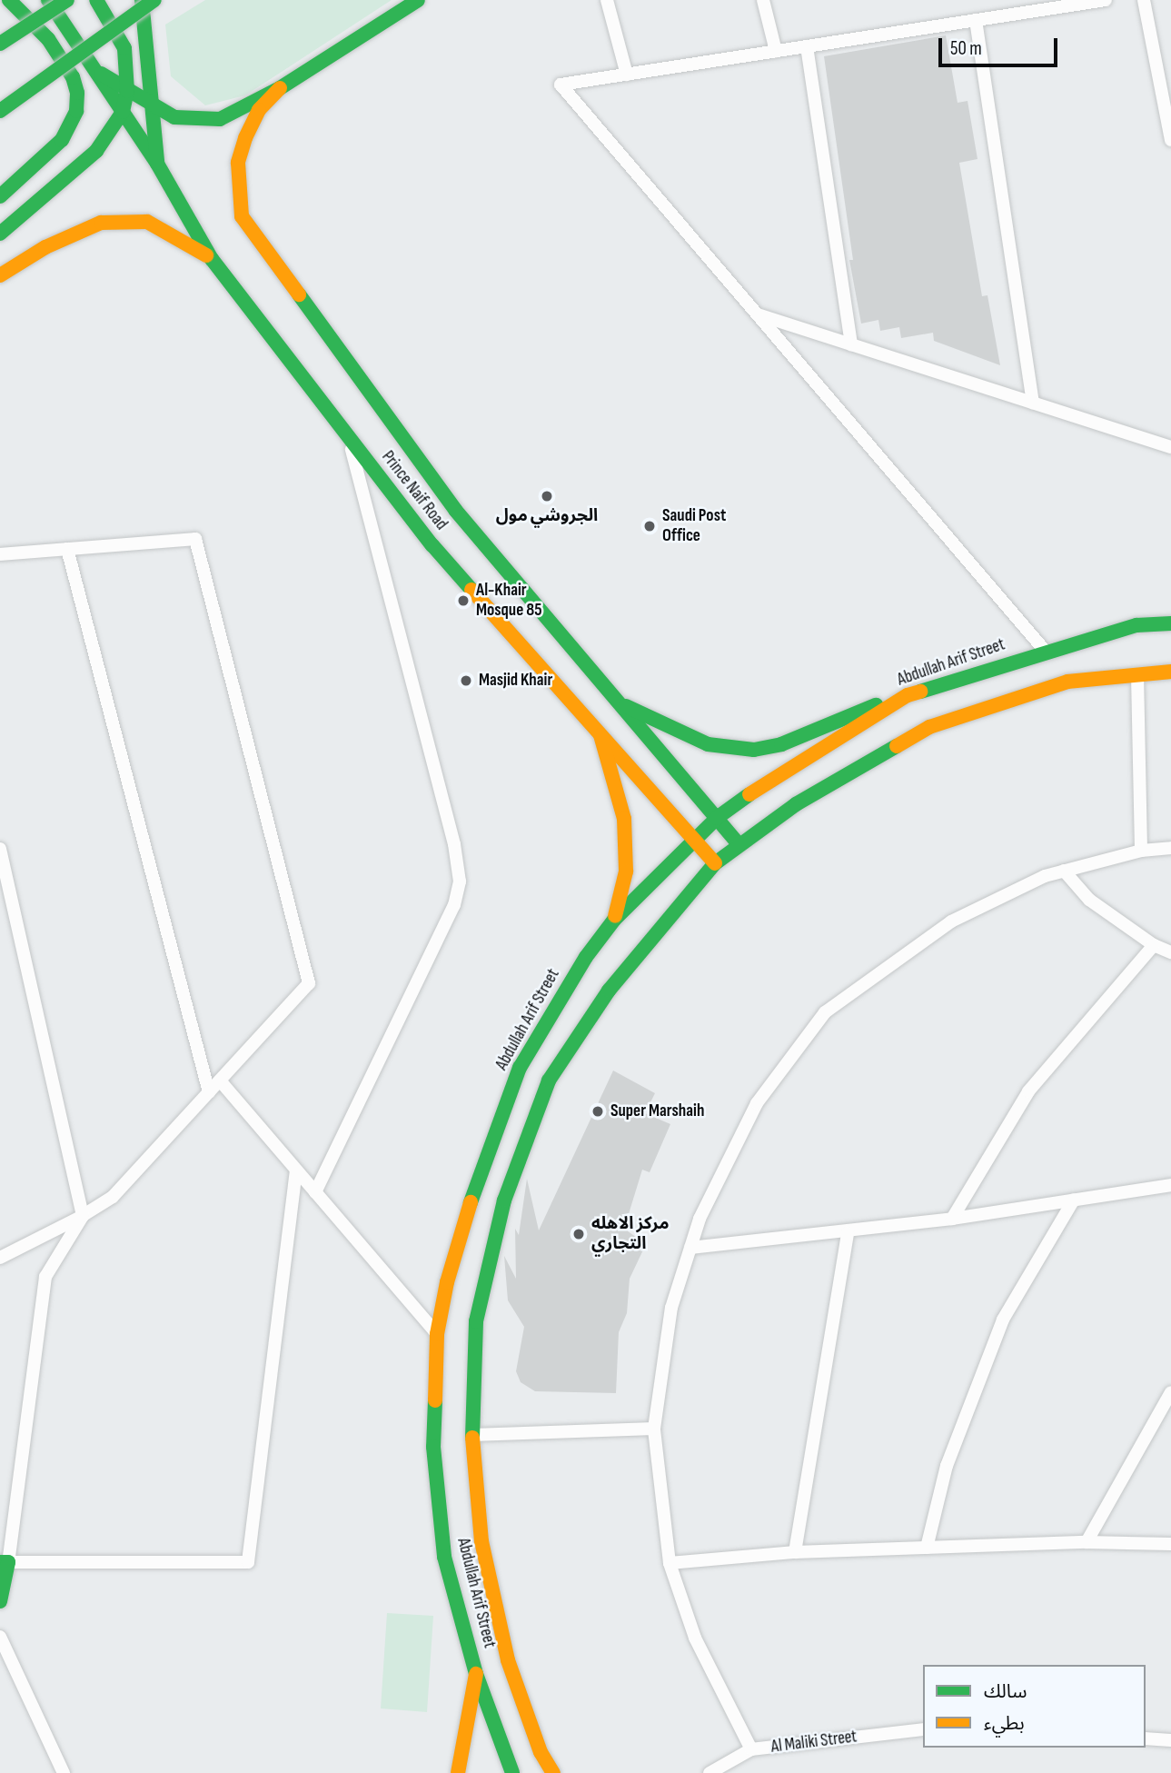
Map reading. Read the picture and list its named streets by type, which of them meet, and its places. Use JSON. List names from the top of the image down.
{
  "streets": {
    "main road": ["Prince Naif Road", "Abdullah Arif Street"],
    "street": ["Al Maliki Street"]
  },
  "crossings": [
    ["Prince Naif Road", "Abdullah Arif Street"]
  ],
  "places": [
    "الجروشي مول",
    "Saudi Post Office",
    "Al-Khair Mosque 85",
    "Masjid Khair",
    "Super Marshaih",
    "مركز الاهله التجاري"
  ],
  "legend": ["سالك", "بطيء"],
  "scale_bar": "50 m"
}
